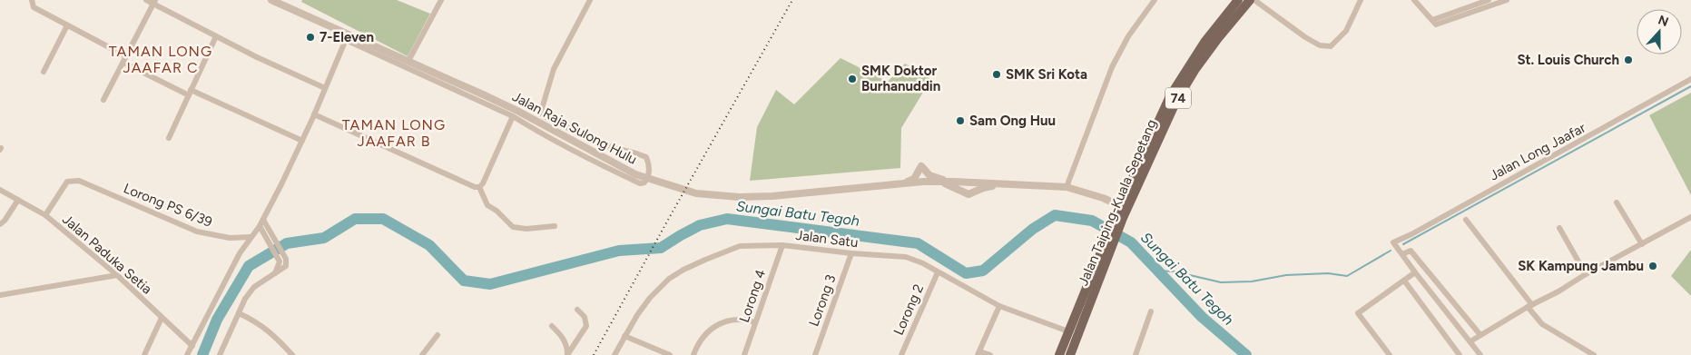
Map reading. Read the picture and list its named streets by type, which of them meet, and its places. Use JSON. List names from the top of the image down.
{
  "streets": {
    "main road": ["74", "Jalan Taiping-Kuala Sepetang"],
    "street": [
      "Jalan Raja Sulong Hulu",
      "Jalan Long Jaafar",
      "Lorong PS 6/39",
      "Jalan Satu",
      "Jalan Paduka Setia",
      "Lorong 4",
      "Lorong 3",
      "Lorong 2"
    ]
  },
  "crossings": [
    ["Jalan Taiping-Kuala Sepetang", "Jalan Satu"],
    ["Lorong PS 6/39", "Jalan Paduka Setia"],
    ["Jalan Satu", "Lorong 4"],
    ["Jalan Satu", "Lorong 3"],
    ["Jalan Satu", "Lorong 2"]
  ],
  "districts": ["TAMAN LONG JAAFAR C", "TAMAN LONG JAAFAR B"],
  "water": ["Sungai Batu Tegoh"],
  "places": [
    "7-Eleven",
    "St. Louis Church",
    "SMK Sri Kota",
    "SMK Doktor Burhanuddin",
    "Sam Ong Huu",
    "SK Kampung Jambu"
  ],
  "north": "top"
}
